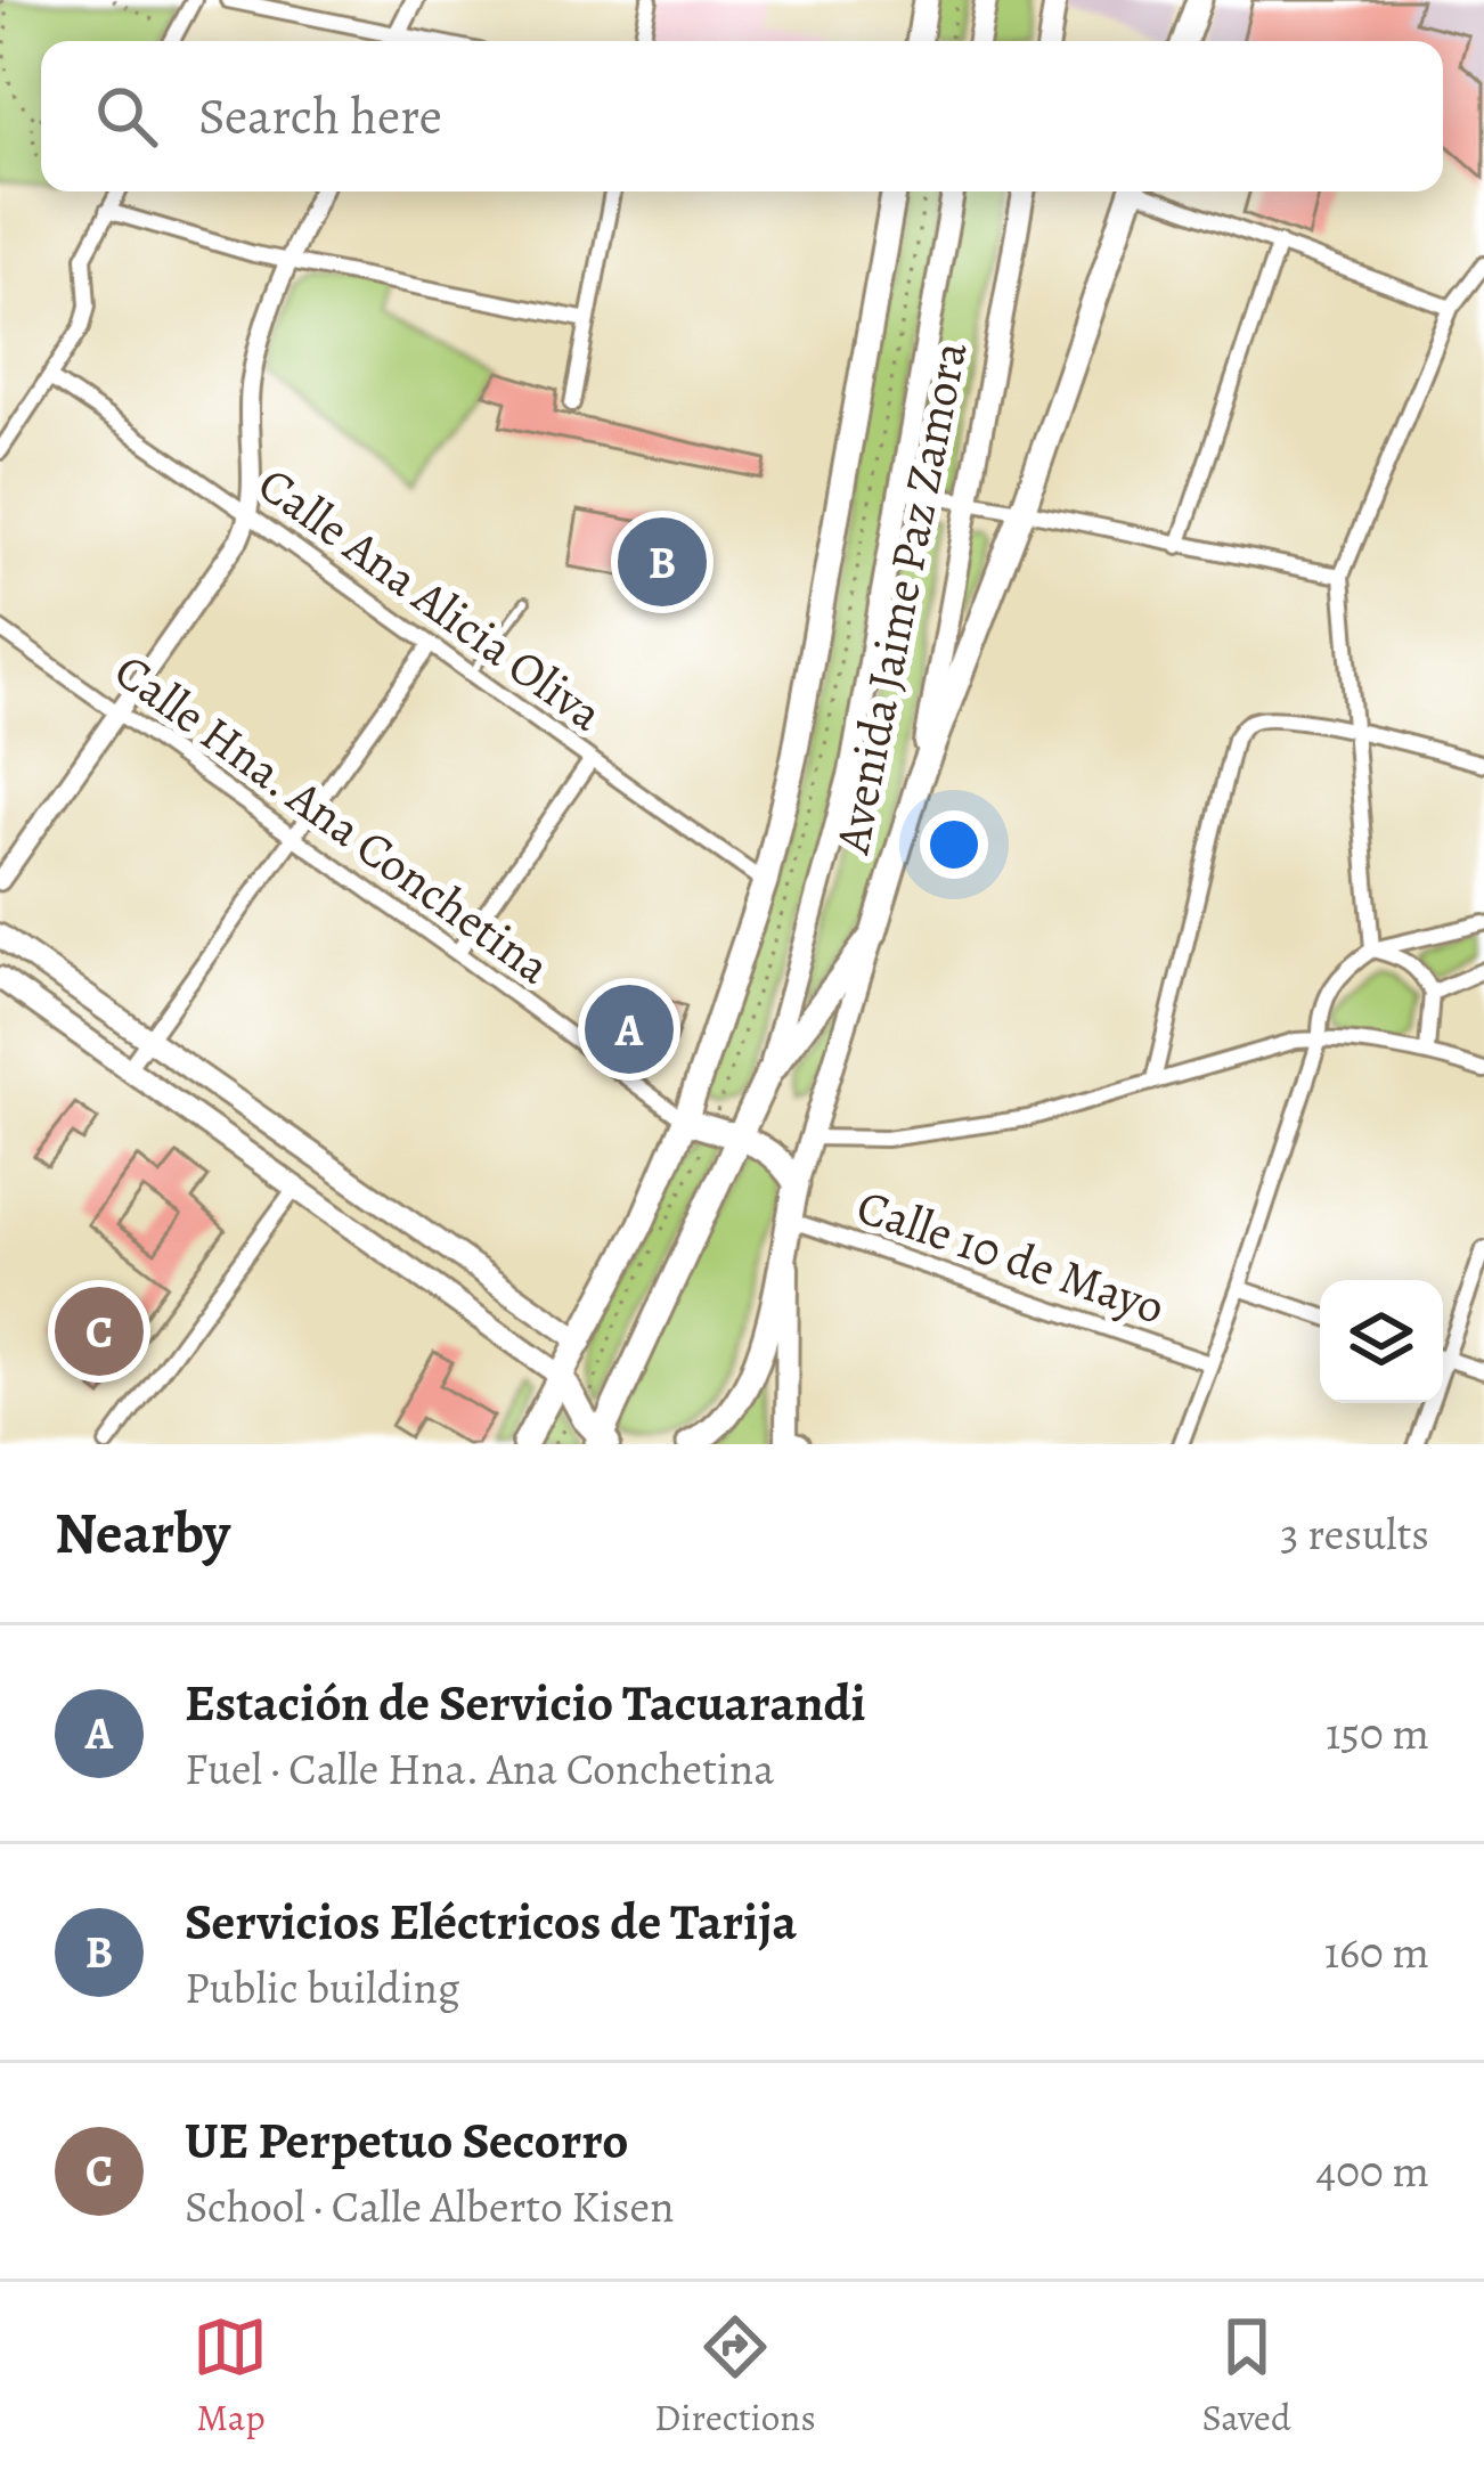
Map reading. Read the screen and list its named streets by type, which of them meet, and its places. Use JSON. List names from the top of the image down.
{
  "streets": {
    "highway": ["Avenida Jaime Paz Zamora"],
    "street": ["Calle Ana Alicia Oliva", "Calle Hna. Ana Conchetina", "Calle 10 de Mayo"]
  },
  "crossings": [
    ["Avenida Jaime Paz Zamora", "Calle Ana Alicia Oliva"],
    ["Avenida Jaime Paz Zamora", "Calle Hna. Ana Conchetina"],
    ["Avenida Jaime Paz Zamora", "Calle 10 de Mayo"]
  ],
  "page": {
    "search": "Search here",
    "pins": ["B", "A", "C"],
    "heading": ["Nearby", "3 results"],
    "list": [
      {
        "mark": "A",
        "name": "Estación de Servicio Tacuarandi",
        "note": "Fuel · Calle Hna. Ana Conchetina",
        "value": "150 m"
      },
      {
        "mark": "B",
        "name": "Servicios Eléctricos de Tarija",
        "note": "Public building",
        "value": "160 m"
      },
      {
        "mark": "C",
        "name": "UE Perpetuo Secorro",
        "note": "School · Calle Alberto Kisen",
        "value": "400 m"
      }
    ],
    "nav": ["Map", "Directions", "Saved"]
  }
}
